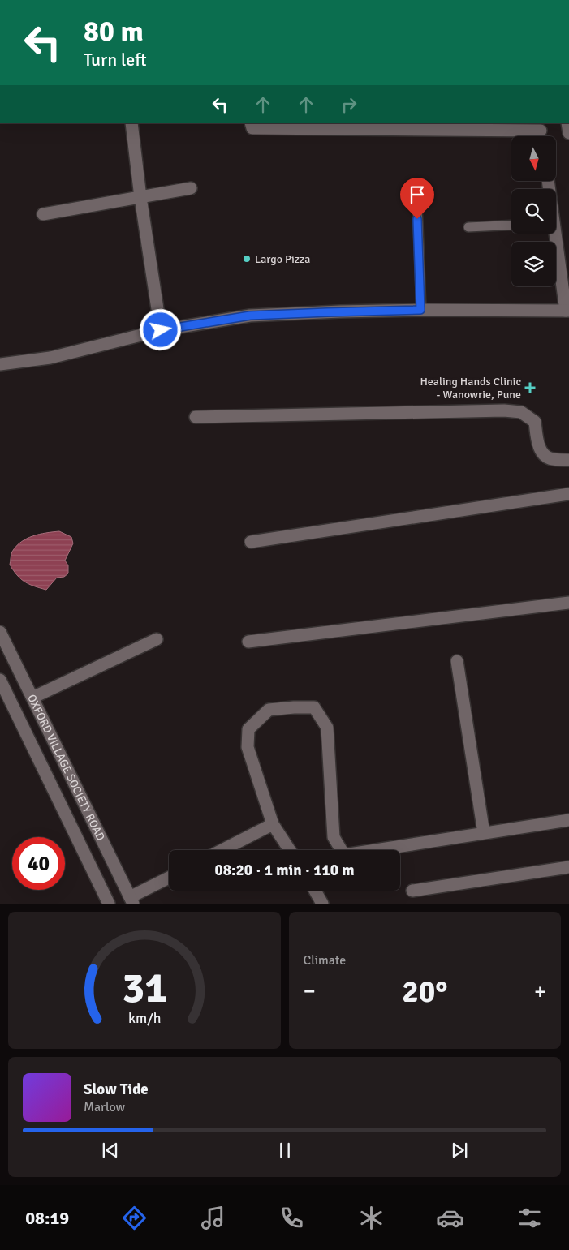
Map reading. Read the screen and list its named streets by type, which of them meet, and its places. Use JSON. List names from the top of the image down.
{
  "streets": {
    "street": ["OXFORD VILLAGE SOCIETY ROAD"]
  },
  "places": {
    "other": ["Largo Pizza"],
    "health": ["Healing Hands Clinic - Wanowrie, Pune"]
  },
  "north": "bottom",
  "page": {
    "turn": ["80 m", "Turn left"],
    "limit": "40",
    "trip": "08:20 · 1 min · 110 m",
    "tile": "Climate",
    "heat": ["−", "20°", "+"],
    "song": ["Slow Tide", "Marlow"],
    "tabs": "08:19",
    "gauge": ["31", "km/h"]
  }
}
